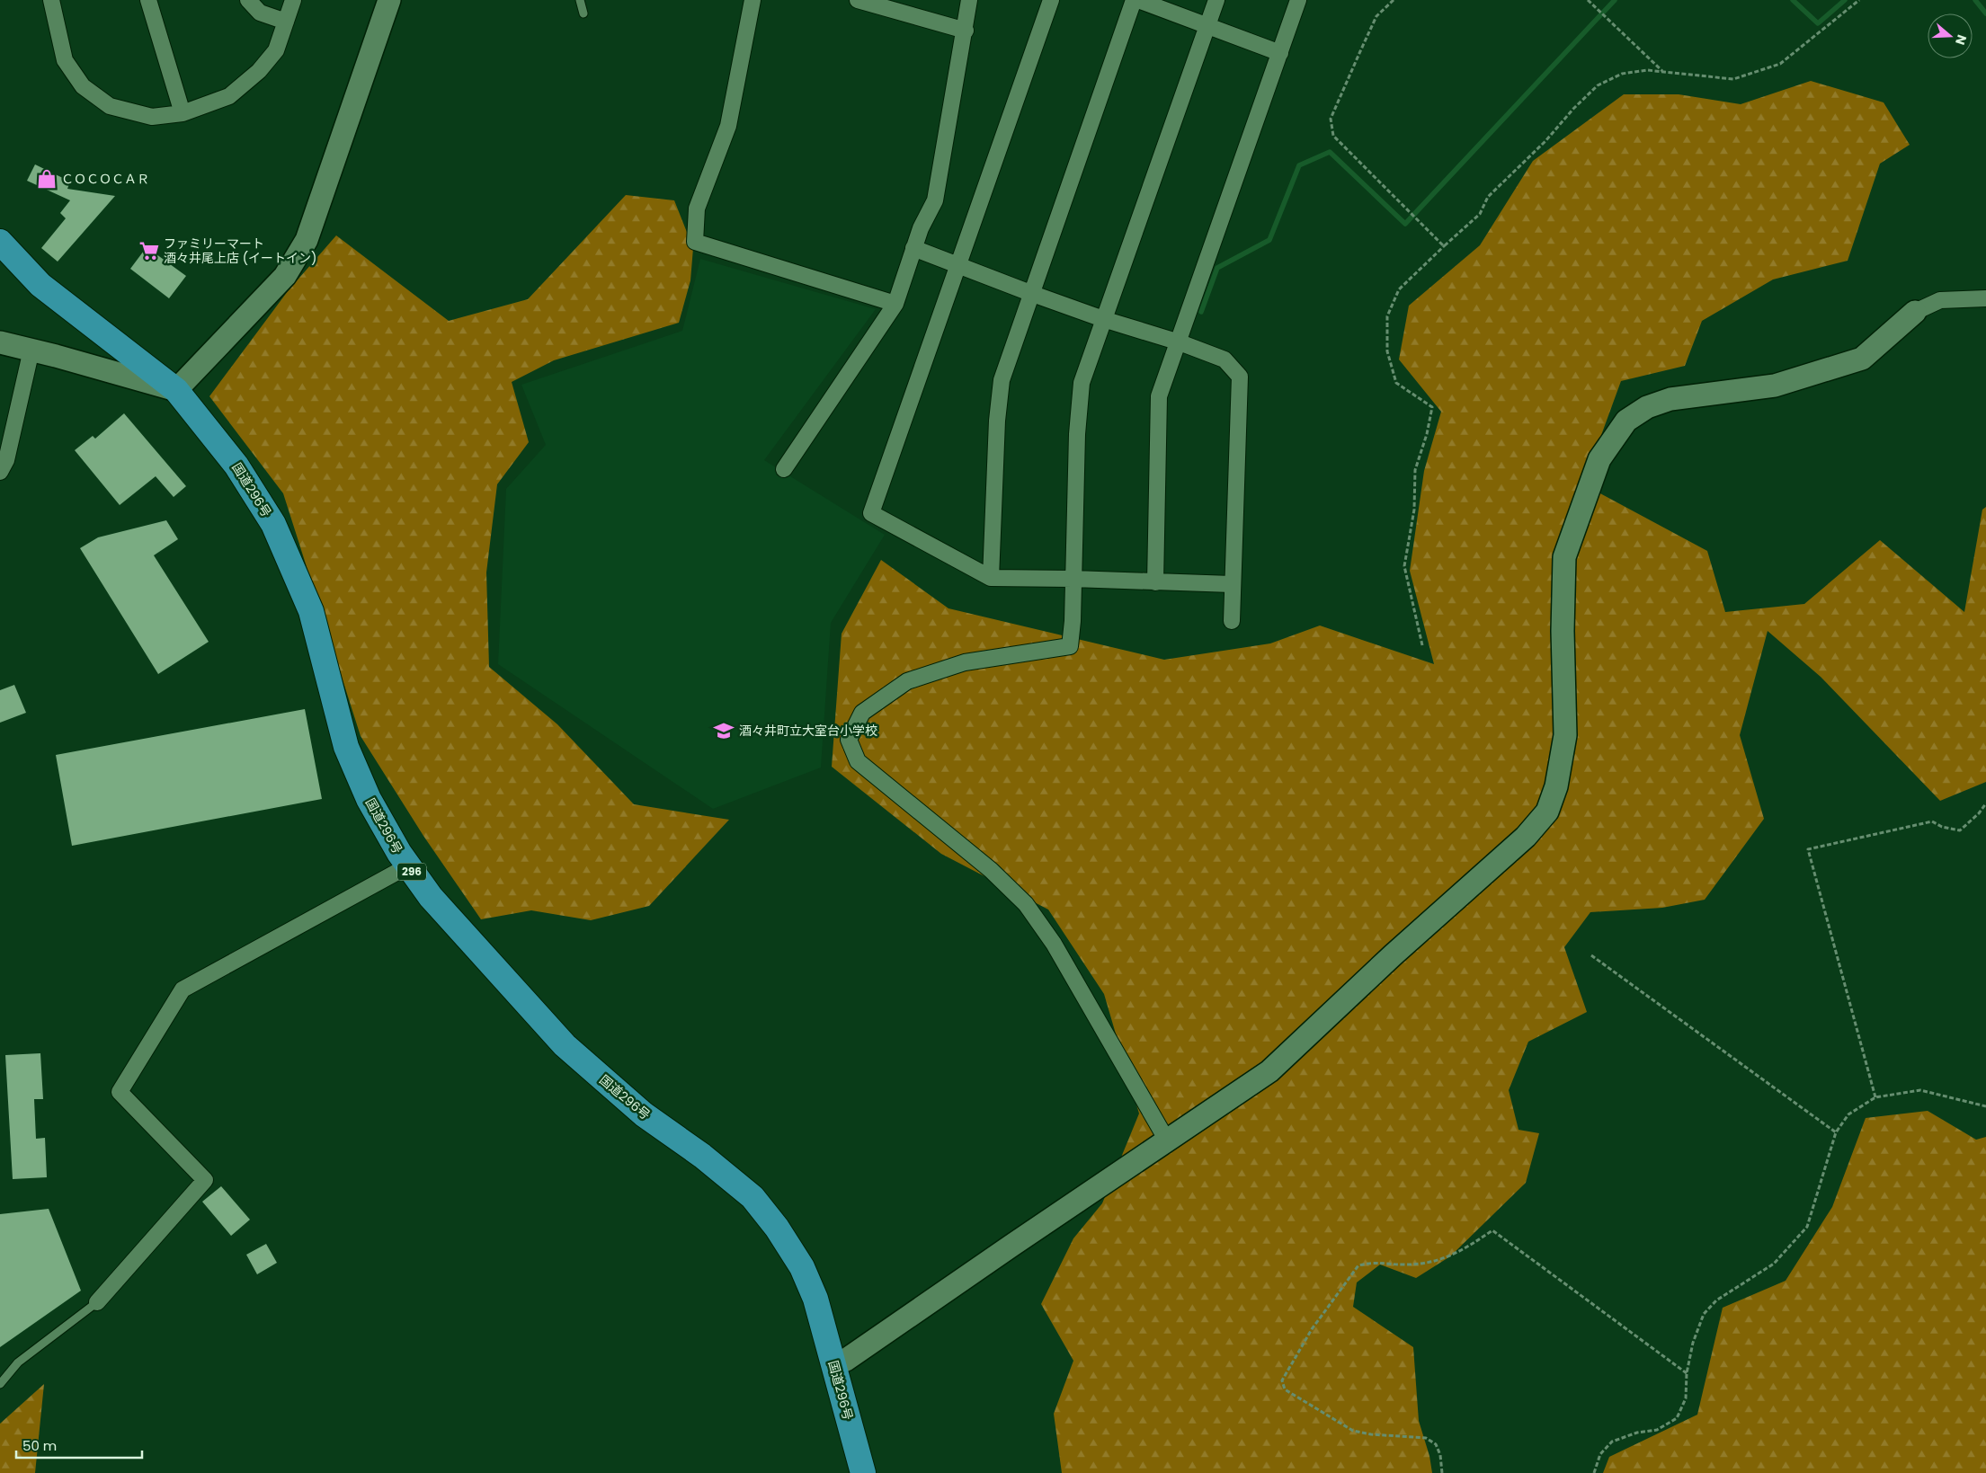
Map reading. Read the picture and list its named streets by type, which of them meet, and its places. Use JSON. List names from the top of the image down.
{
  "streets": {
    "highway": ["国道296号", "296"]
  },
  "places": {
    "shop": ["ＣＯＣＯＣＡＲ"],
    "supermarket": ["ファミリーマート 酒々井尾上店 (イートイン)"],
    "school or university": ["酒々井町立大室台小学校"]
  },
  "scale_bar": "50 m",
  "north": "right"
}
